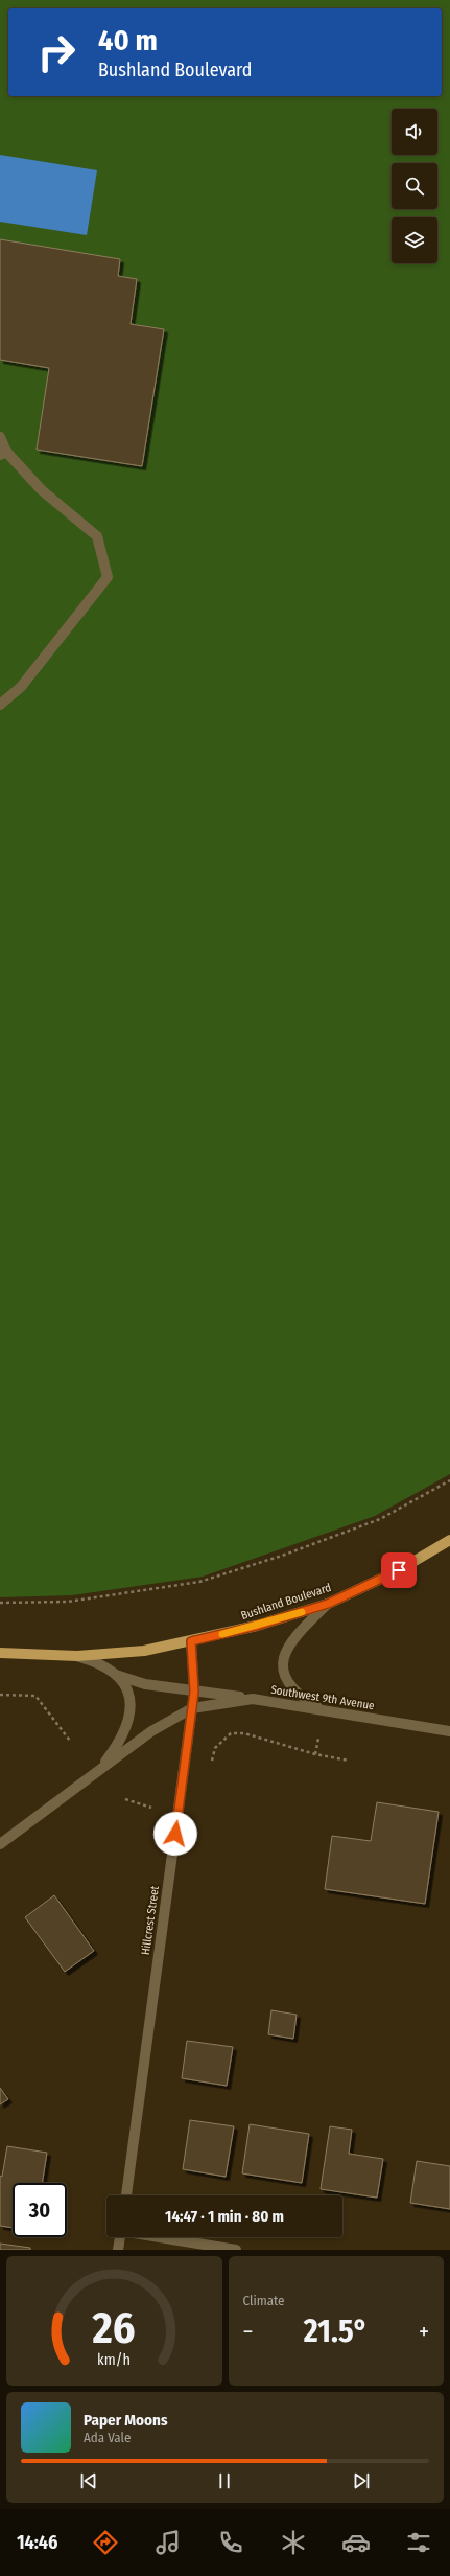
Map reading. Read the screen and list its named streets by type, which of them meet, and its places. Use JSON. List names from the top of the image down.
{
  "streets": {
    "main road": ["Bushland Boulevard"],
    "street": ["Southwest 9th Avenue", "Hillcrest Street"]
  },
  "crossings": [
    ["Bushland Boulevard", "Hillcrest Street"],
    ["Southwest 9th Avenue", "Hillcrest Street"]
  ],
  "page": {
    "turn": ["40 m", "Bushland Boulevard"],
    "limit": "30",
    "trip": "14:47 · 1 min · 80 m",
    "tile": "Climate",
    "heat": ["−", "21.5°", "+"],
    "song": ["Paper Moons", "Ada Vale"],
    "tabs": "14:46",
    "gauge": ["26", "km/h"]
  }
}
